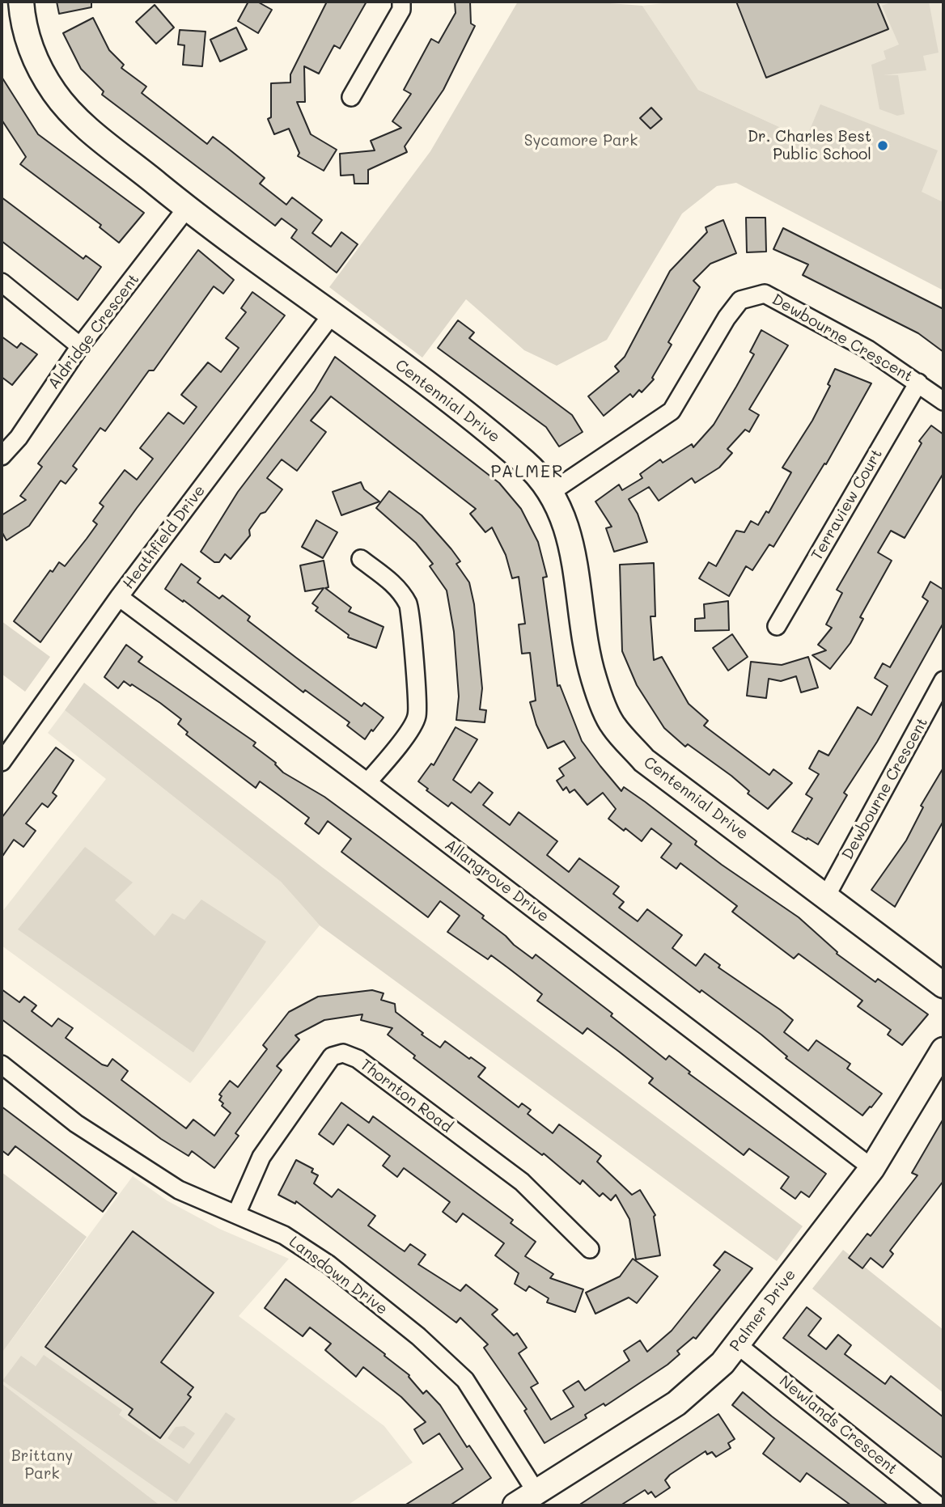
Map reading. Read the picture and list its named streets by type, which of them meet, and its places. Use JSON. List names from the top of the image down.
{
  "streets": {
    "street": [
      "Aldridge Crescent",
      "Dewbourne Crescent",
      "Centennial Drive",
      "Terraview Court",
      "Heathfield Drive",
      "Allangrove Drive",
      "Thornton Road",
      "Lansdown Drive",
      "Palmer Drive",
      "Newlands Crescent"
    ]
  },
  "crossings": [
    ["Aldridge Crescent", "Centennial Drive"],
    ["Dewbourne Crescent", "Centennial Drive"],
    ["Dewbourne Crescent", "Terraview Court"],
    ["Centennial Drive", "Heathfield Drive"],
    ["Heathfield Drive", "Allangrove Drive"],
    ["Allangrove Drive", "Palmer Drive"],
    ["Thornton Road", "Lansdown Drive"],
    ["Lansdown Drive", "Palmer Drive"],
    ["Palmer Drive", "Newlands Crescent"]
  ],
  "districts": ["PALMER"],
  "parks": ["Sycamore Park", "Brittany Park"],
  "places": ["Dr. Charles Best Public School"]
}
